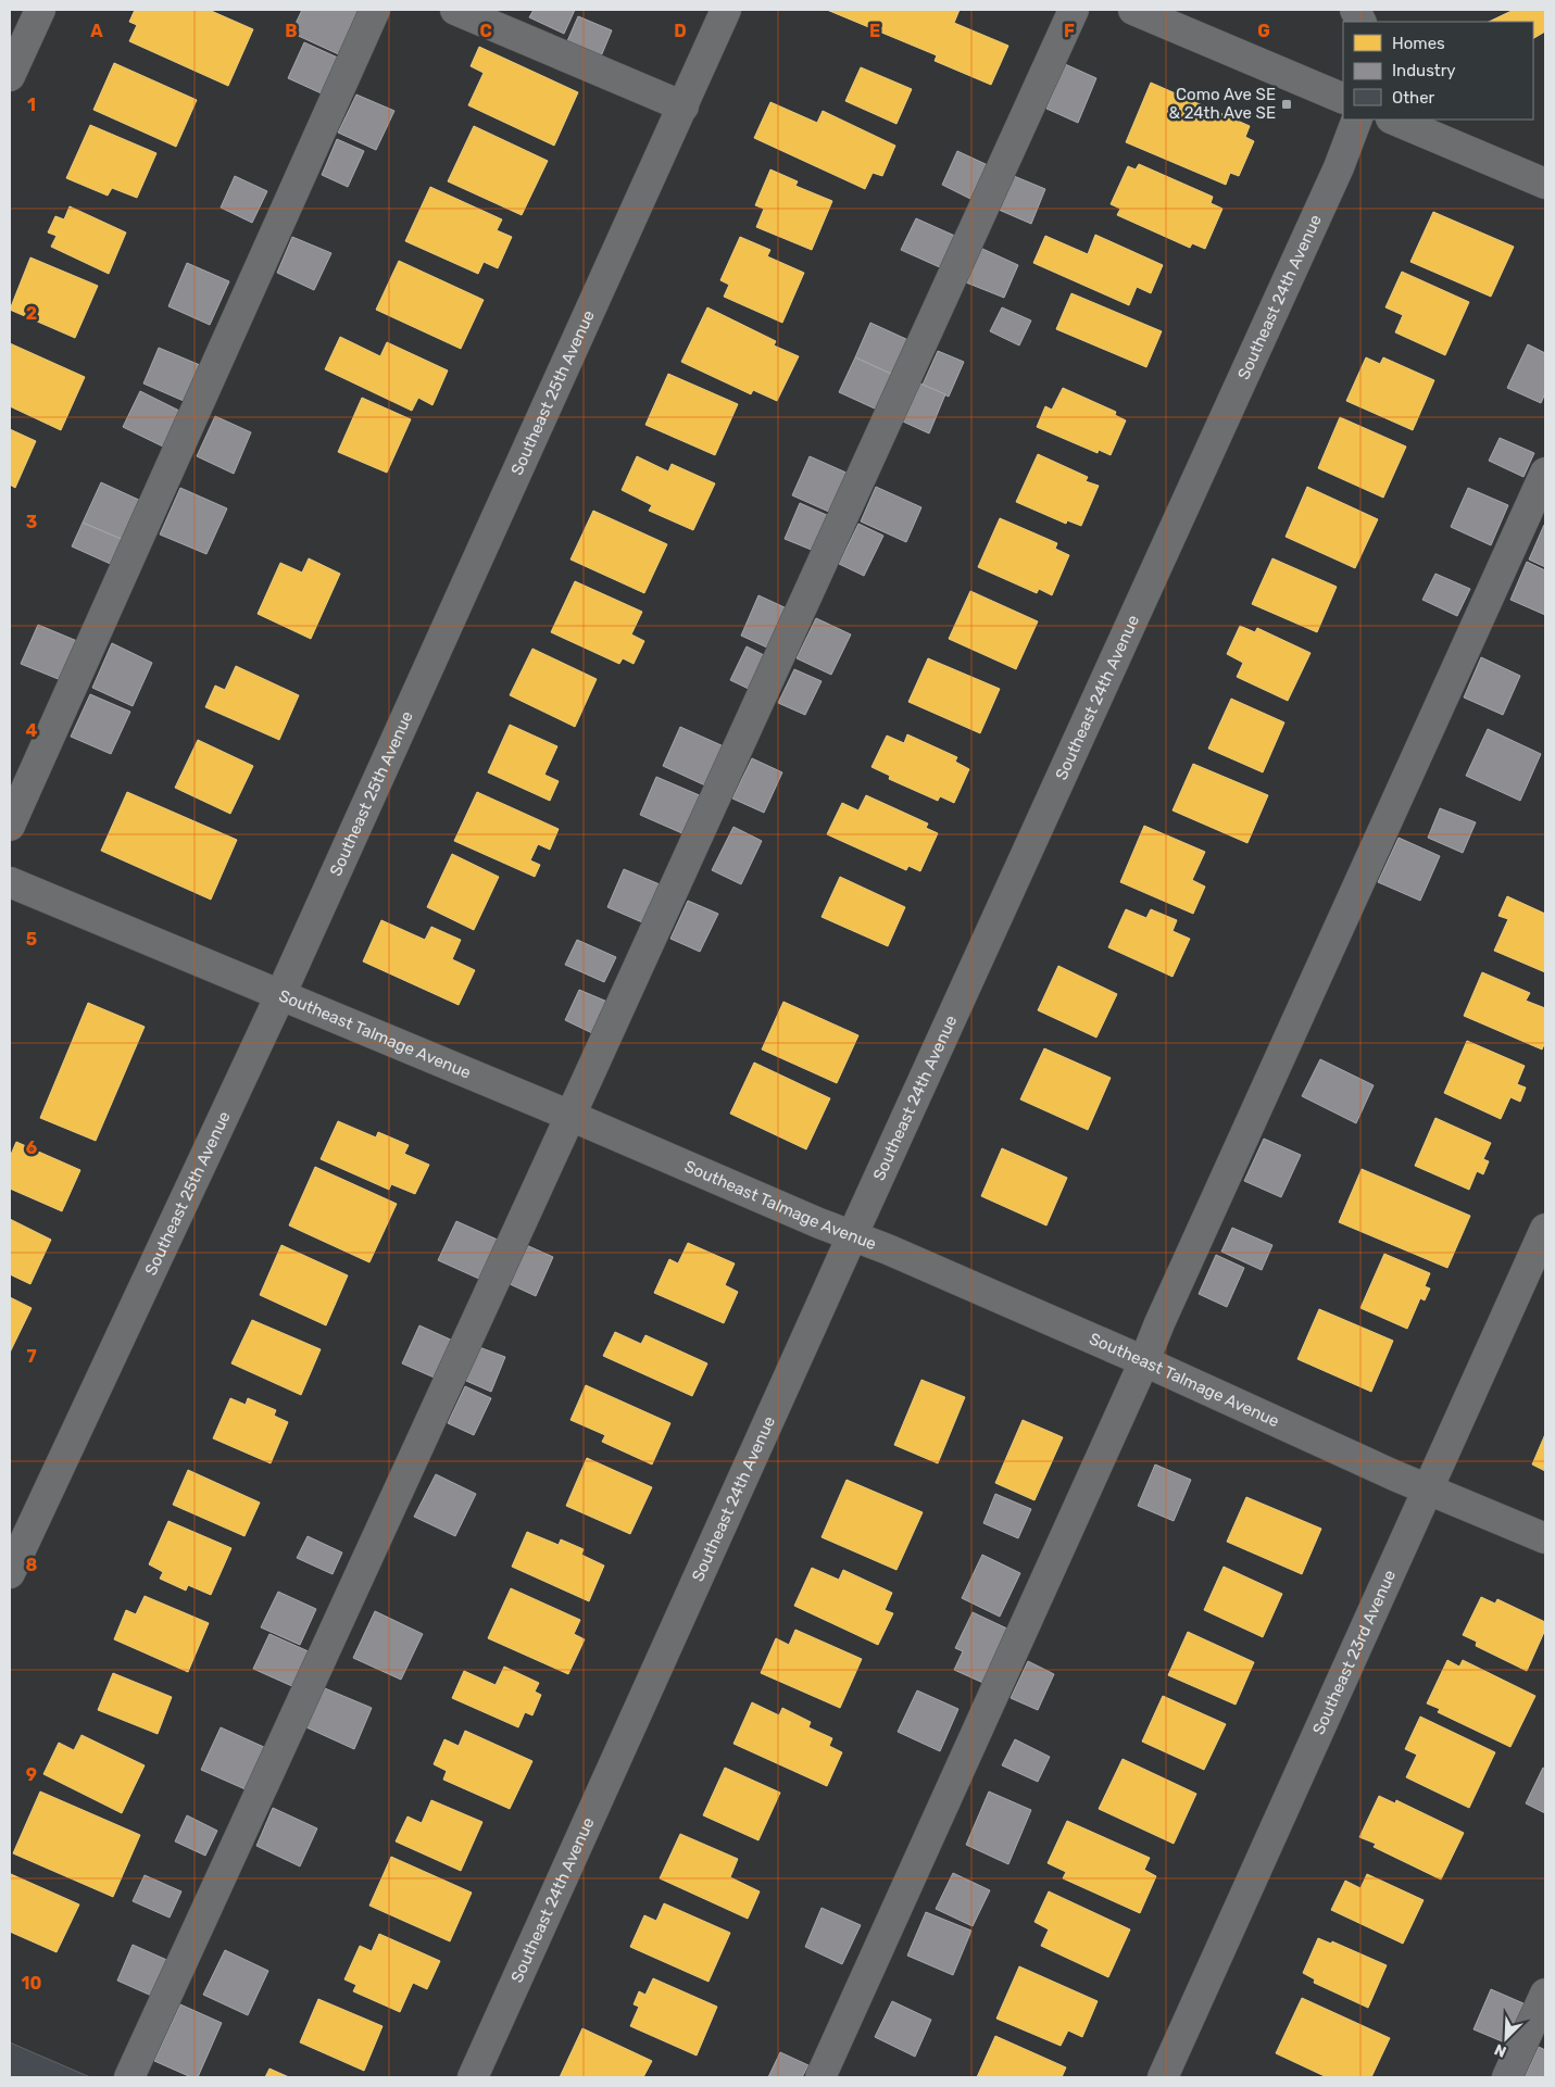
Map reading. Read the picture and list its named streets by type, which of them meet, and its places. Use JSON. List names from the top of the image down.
{
  "streets": {
    "street": [
      "Southeast 24th Avenue",
      "Southeast 25th Avenue",
      "Southeast Talmage Avenue",
      "Southeast 23rd Avenue"
    ]
  },
  "crossings": [
    ["Southeast 24th Avenue", "Southeast Talmage Avenue"],
    ["Southeast 25th Avenue", "Southeast Talmage Avenue"],
    ["Southeast Talmage Avenue", "Southeast 23rd Avenue"]
  ],
  "places": {
    "transit": ["Como Ave SE & 24th Ave SE"]
  },
  "legend": ["Homes", "Industry", "Other"],
  "north": "bottom left",
  "grid": {
    "columns": [
      "A",
      "B",
      "C",
      "D",
      "E",
      "F",
      "G"
    ],
    "rows": [
      "1",
      "2",
      "3",
      "4",
      "5",
      "6",
      "7",
      "8",
      "9",
      "10"
    ]
  }
}
